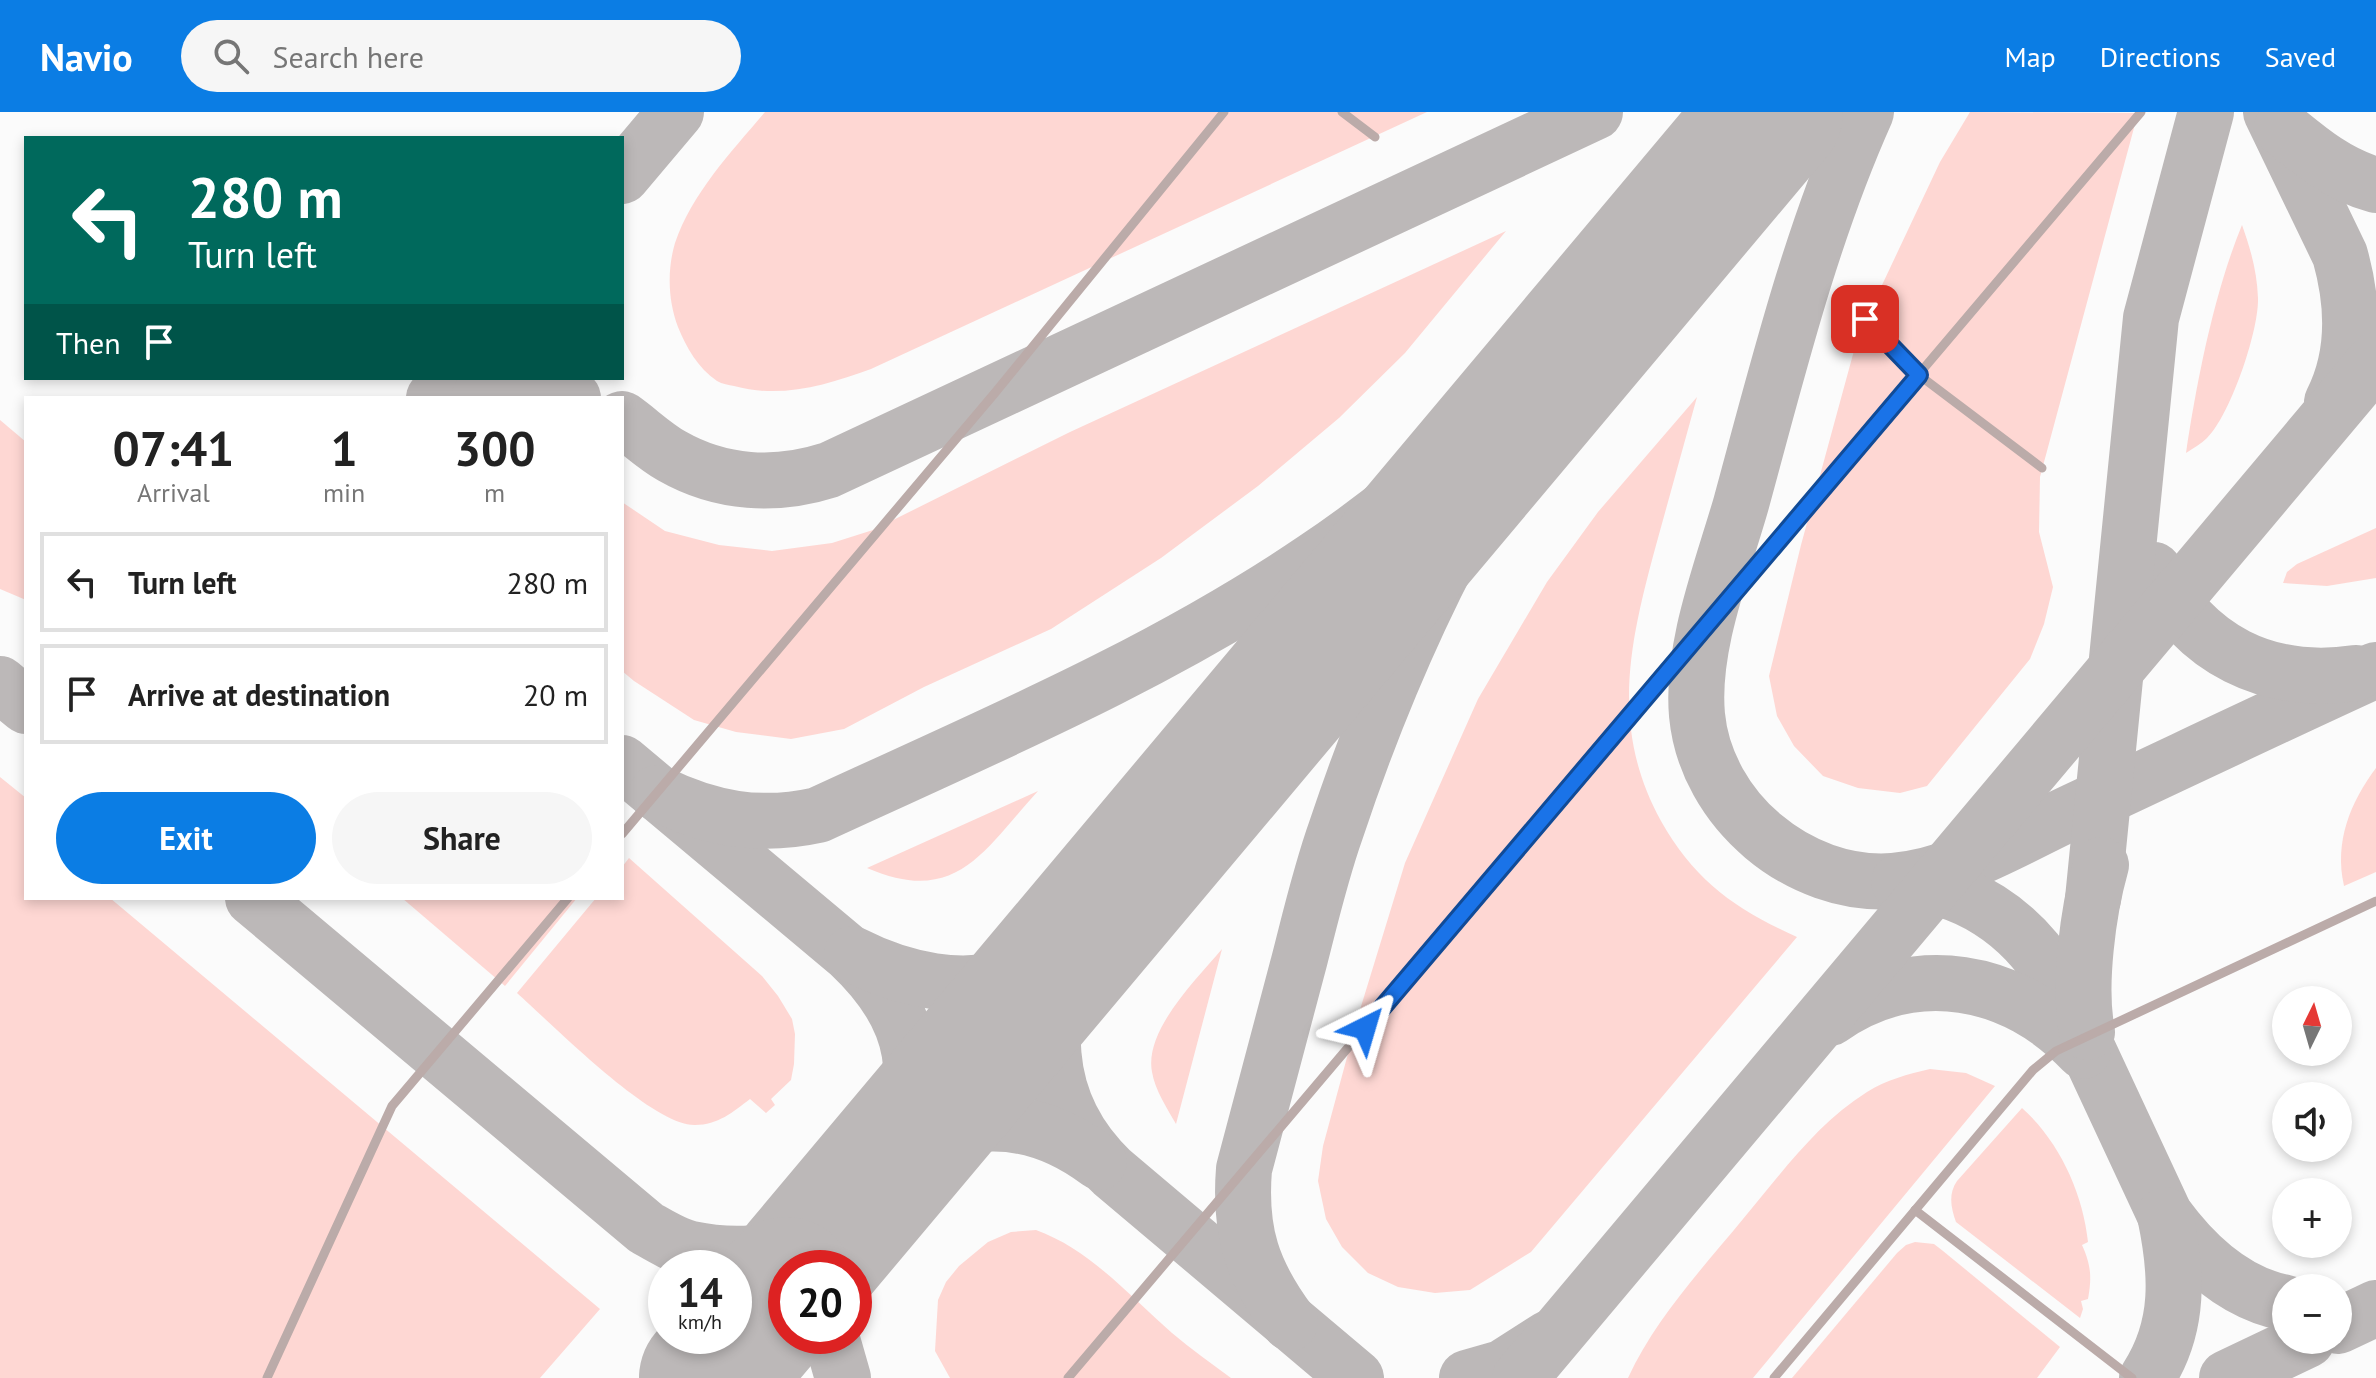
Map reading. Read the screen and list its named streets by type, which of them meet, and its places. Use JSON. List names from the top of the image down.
{
  "north": "top",
  "page": {
    "header": "Navio",
    "search": "Search here",
    "nav": ["Map", "Directions", "Saved"],
    "turn": ["280 m", "Turn left"],
    "then": "Then",
    "eta": [
      "07:41",
      "Arrival",
      "1",
      "min",
      "300",
      "m"
    ],
    "list": [
      {
        "name": "Turn left",
        "value": "280 m"
      },
      {
        "name": "Arrive at destination",
        "value": "20 m"
      }
    ],
    "buttons": ["Exit", "Share"],
    "map_buttons": ["+", "−"],
    "speed": "14 km/h",
    "limit": "20"
  }
}
